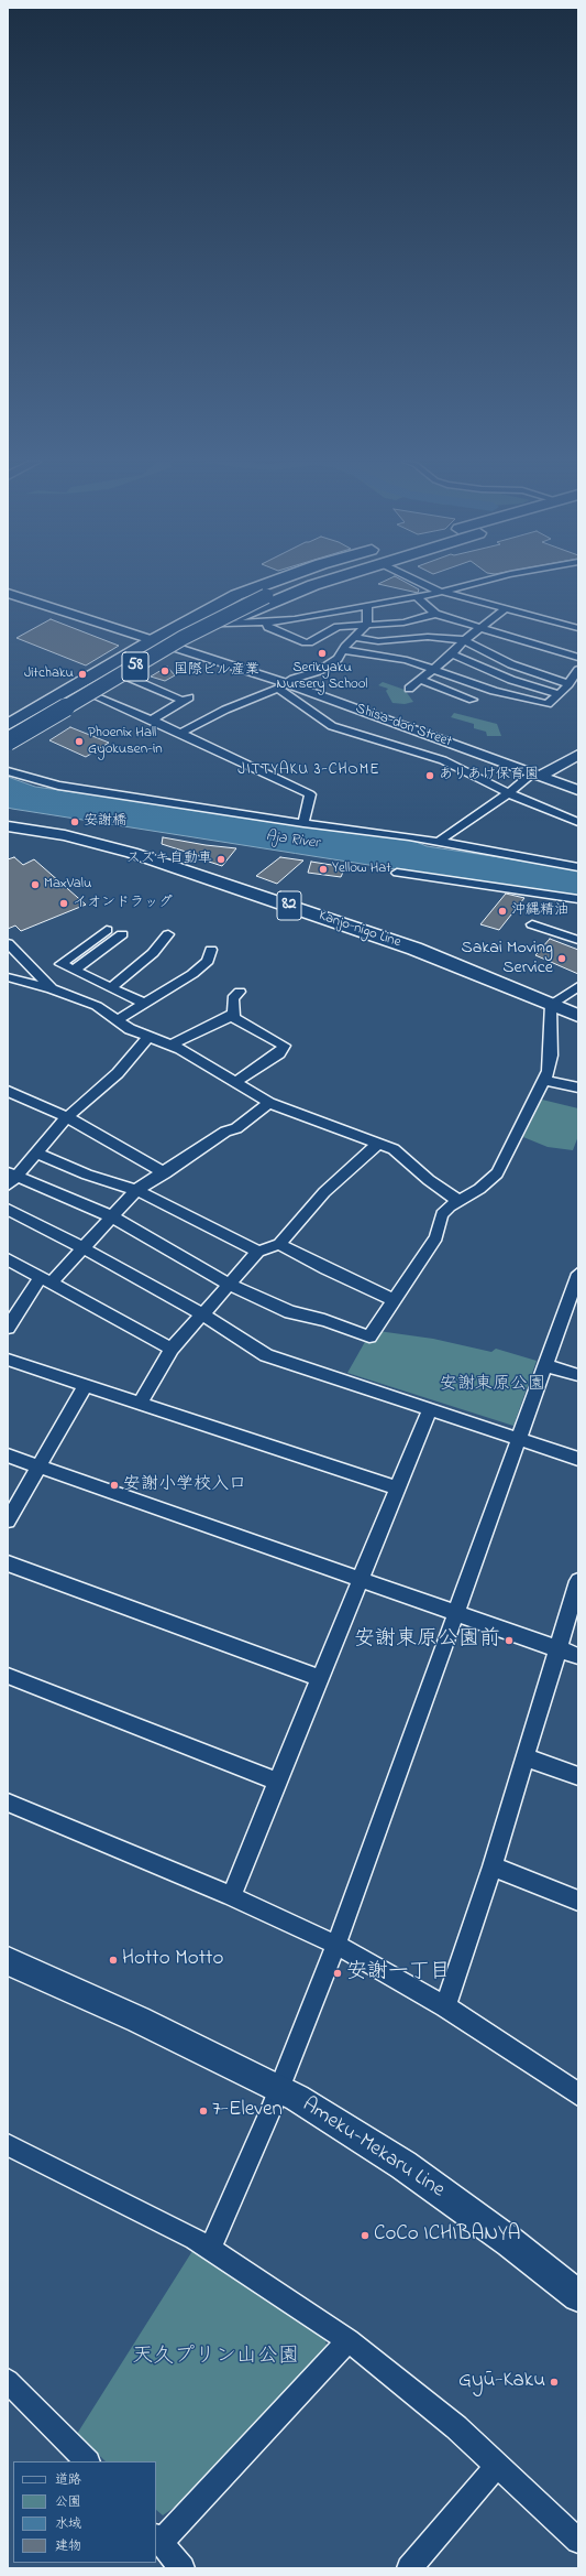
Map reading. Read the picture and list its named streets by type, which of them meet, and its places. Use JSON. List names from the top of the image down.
{
  "streets": {
    "highway": ["58"],
    "main road": ["82", "Kanjo-nigo Line"],
    "street": ["Shisa-dori Street", "Ameku-Mekaru Line"]
  },
  "crossings": [
    ["58", "Shisa-dori Street"]
  ],
  "districts": ["JITTYAKU 3-CHOME"],
  "water": ["Aja River"],
  "parks": ["安謝東原公園", "天久プリン山公園"],
  "places": [
    "Serikyaku Nursery School",
    "国際ビル産業",
    "Jitchaku",
    "Phoenix Hall Gyokusen-in",
    "ありあけ保育園",
    "安謝橋",
    "スズキ自動車",
    "Yellow Hat",
    "MaxValu",
    "イオンドラッグ",
    "沖縄精油",
    "Sakai Moving Service",
    "安謝小学校入口",
    "安謝東原公園前",
    "Hotto Motto",
    "安謝一丁目",
    "7-Eleven",
    "CoCo ICHIBANYA",
    "Gyū-Kaku"
  ],
  "legend": [
    "道路",
    "公園",
    "水域",
    "建物"
  ]
}
